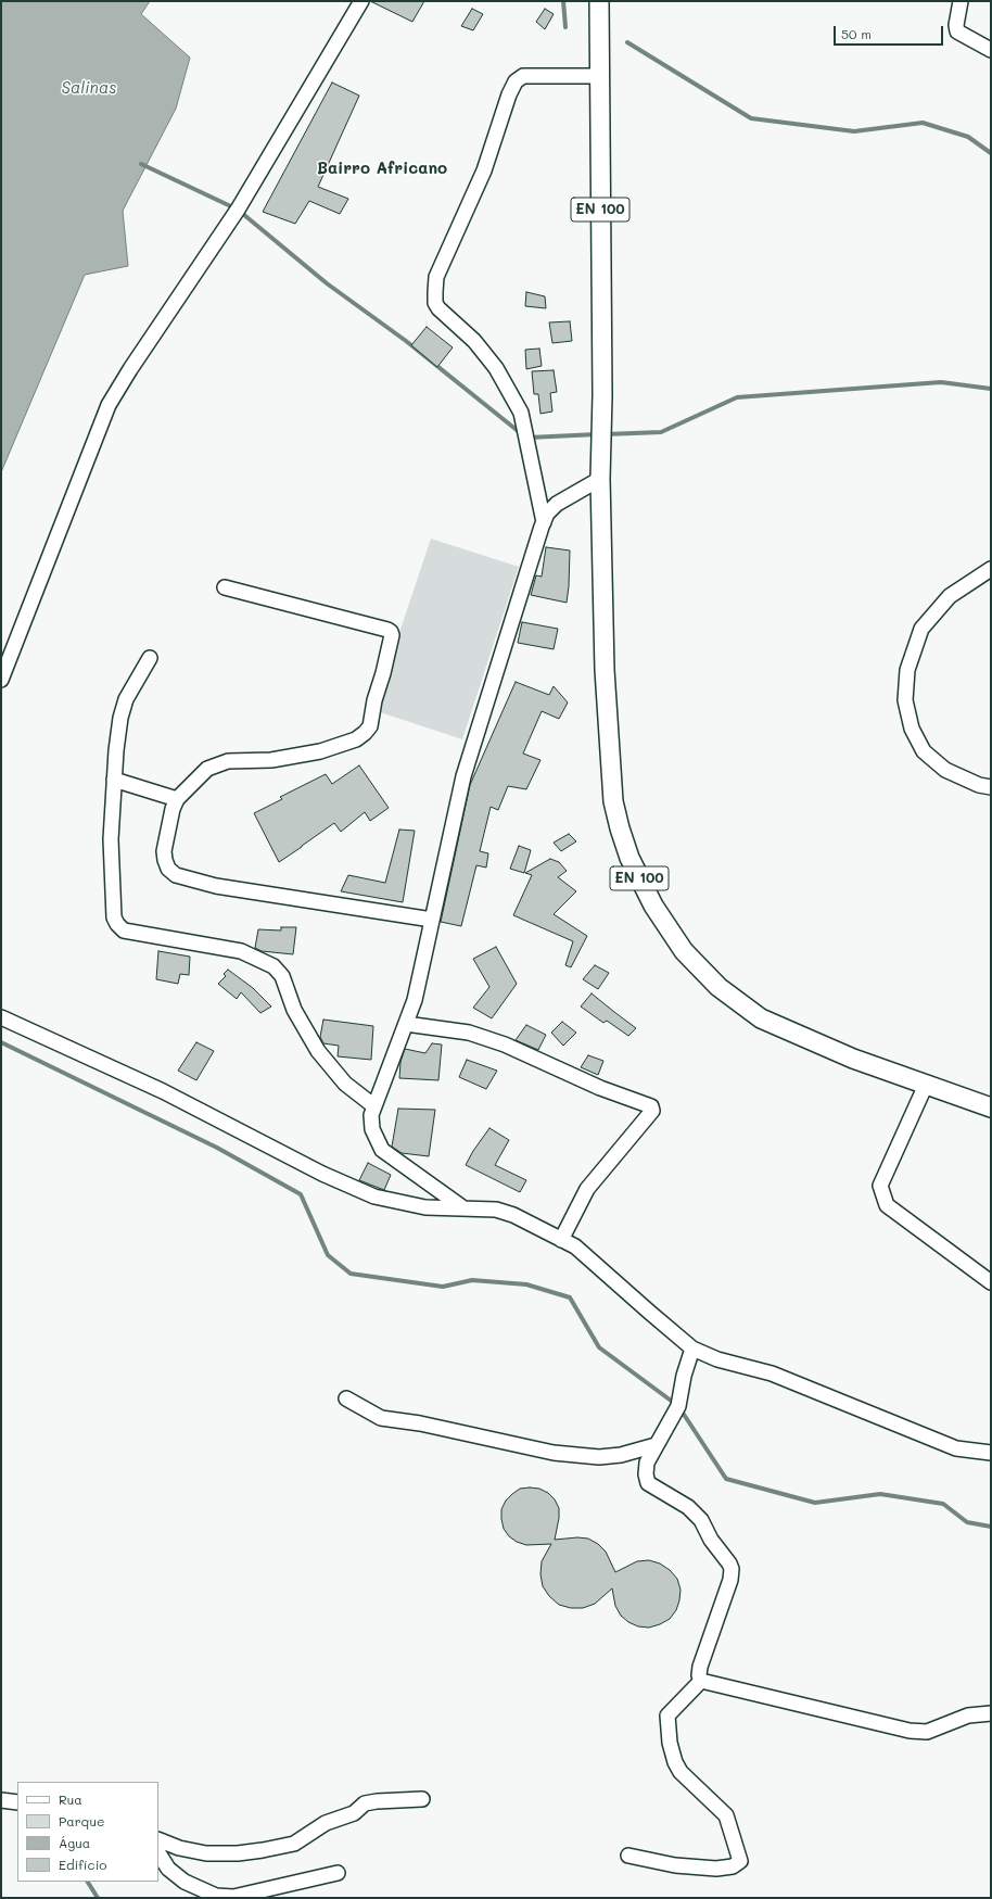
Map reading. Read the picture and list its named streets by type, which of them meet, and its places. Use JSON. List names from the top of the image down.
{
  "streets": {
    "main road": ["EN 100"]
  },
  "districts": ["Bairro Africano"],
  "water": ["Salinas"],
  "legend": [
    "Rua",
    "Parque",
    "Água",
    "Edifício"
  ],
  "scale_bar": "50 m"
}
